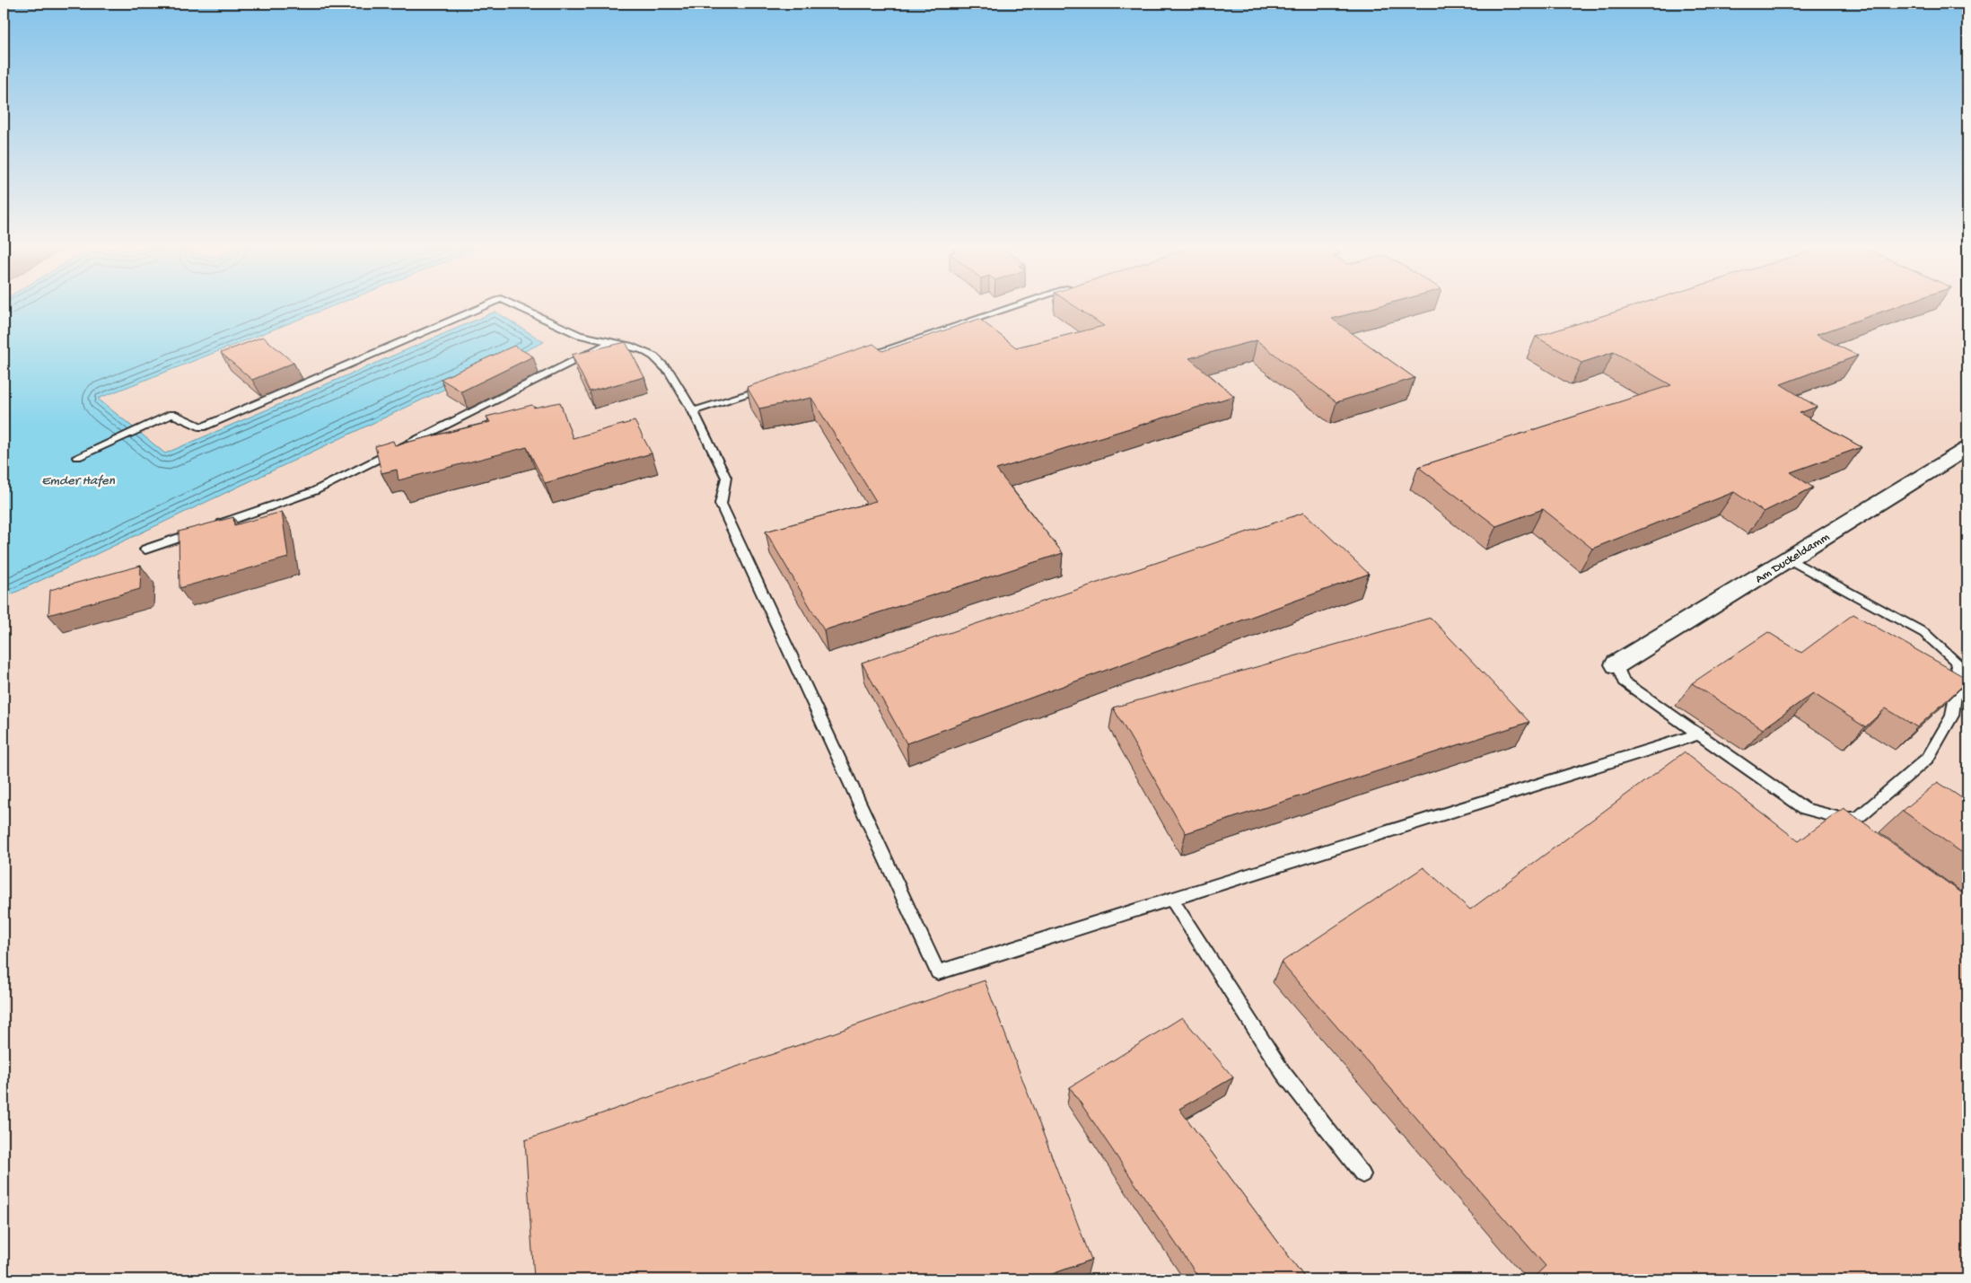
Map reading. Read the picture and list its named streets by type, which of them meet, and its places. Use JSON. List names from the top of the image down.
{
  "streets": {
    "street": ["Am Duckeldamm"]
  },
  "water": ["Emder Hafen"]
}
